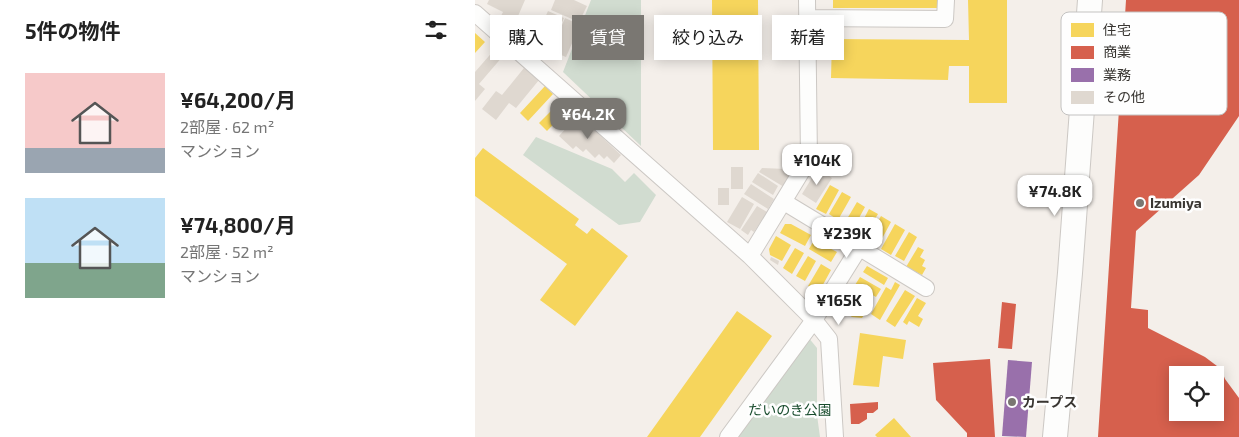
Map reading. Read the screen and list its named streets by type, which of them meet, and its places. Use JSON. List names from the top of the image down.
{
  "parks": ["だいのき公園"],
  "places": ["Izumiya", "カープス"],
  "legend": [
    "住宅",
    "商業",
    "業務",
    "その他"
  ],
  "page": {
    "heading": "5件の物件",
    "chip": [
      "購入",
      "賃貸",
      "絞り込み",
      "新着"
    ],
    "list": [
      {
        "name": "¥64,200/月",
        "note": "2部屋 · 62 m² · マンション"
      },
      {
        "name": "¥74,800/月",
        "note": "2部屋 · 52 m² · マンション"
      }
    ],
    "price": [
      "¥64.2K",
      "¥104K",
      "¥74.8K",
      "¥239K",
      "¥165K"
    ]
  }
}
